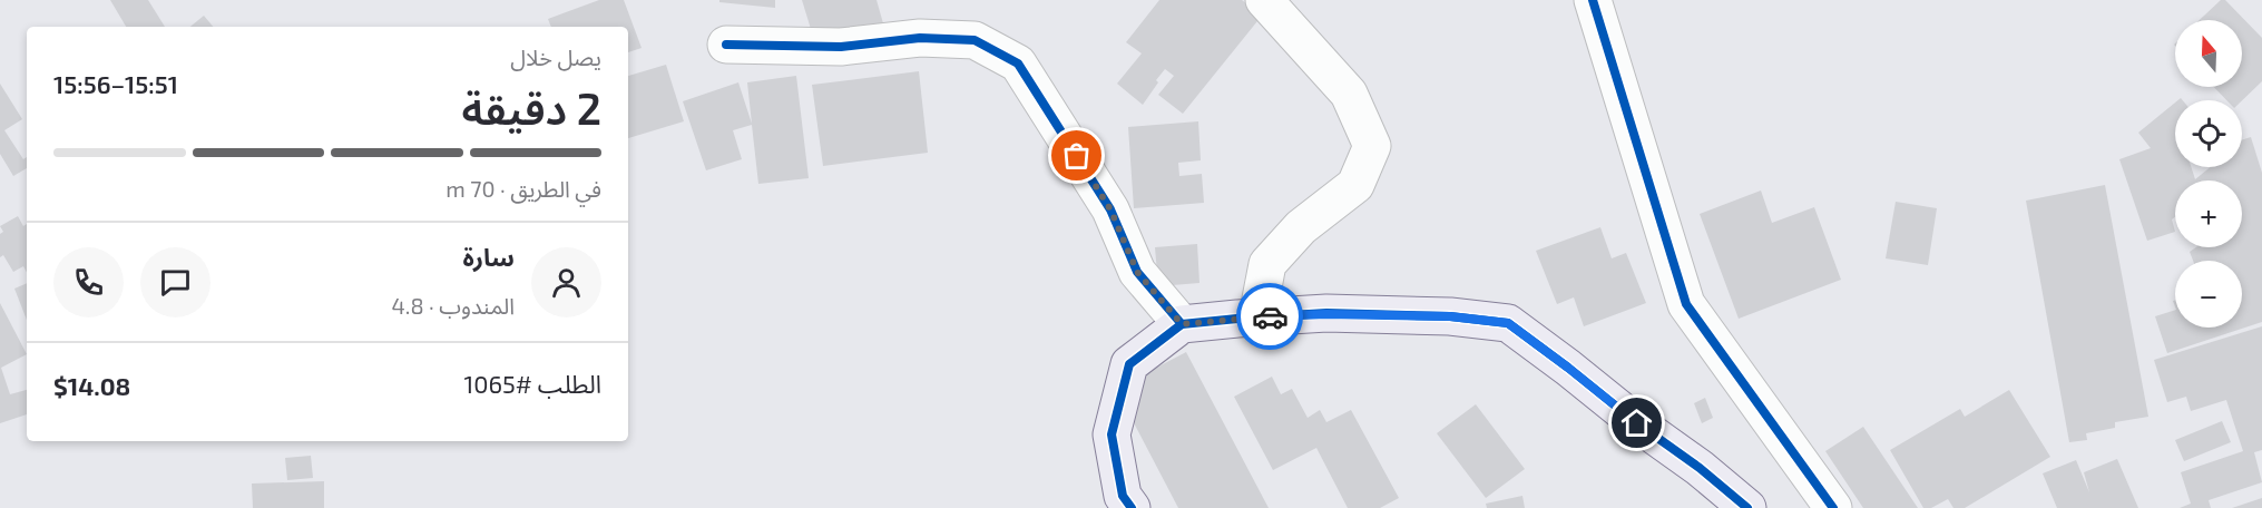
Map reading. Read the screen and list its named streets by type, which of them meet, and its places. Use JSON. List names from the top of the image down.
{
  "north": "top",
  "page": {
    "map_buttons": ["+", "−"],
    "heading": ["2 دقيقة", "يصل خلال", "15:51–15:56"],
    "panel": [
      "سارة",
      "المندوب · 4.8",
      "الطلب #1065",
      "$14.08"
    ],
    "bar": "في الطريق · 70 m"
  }
}
